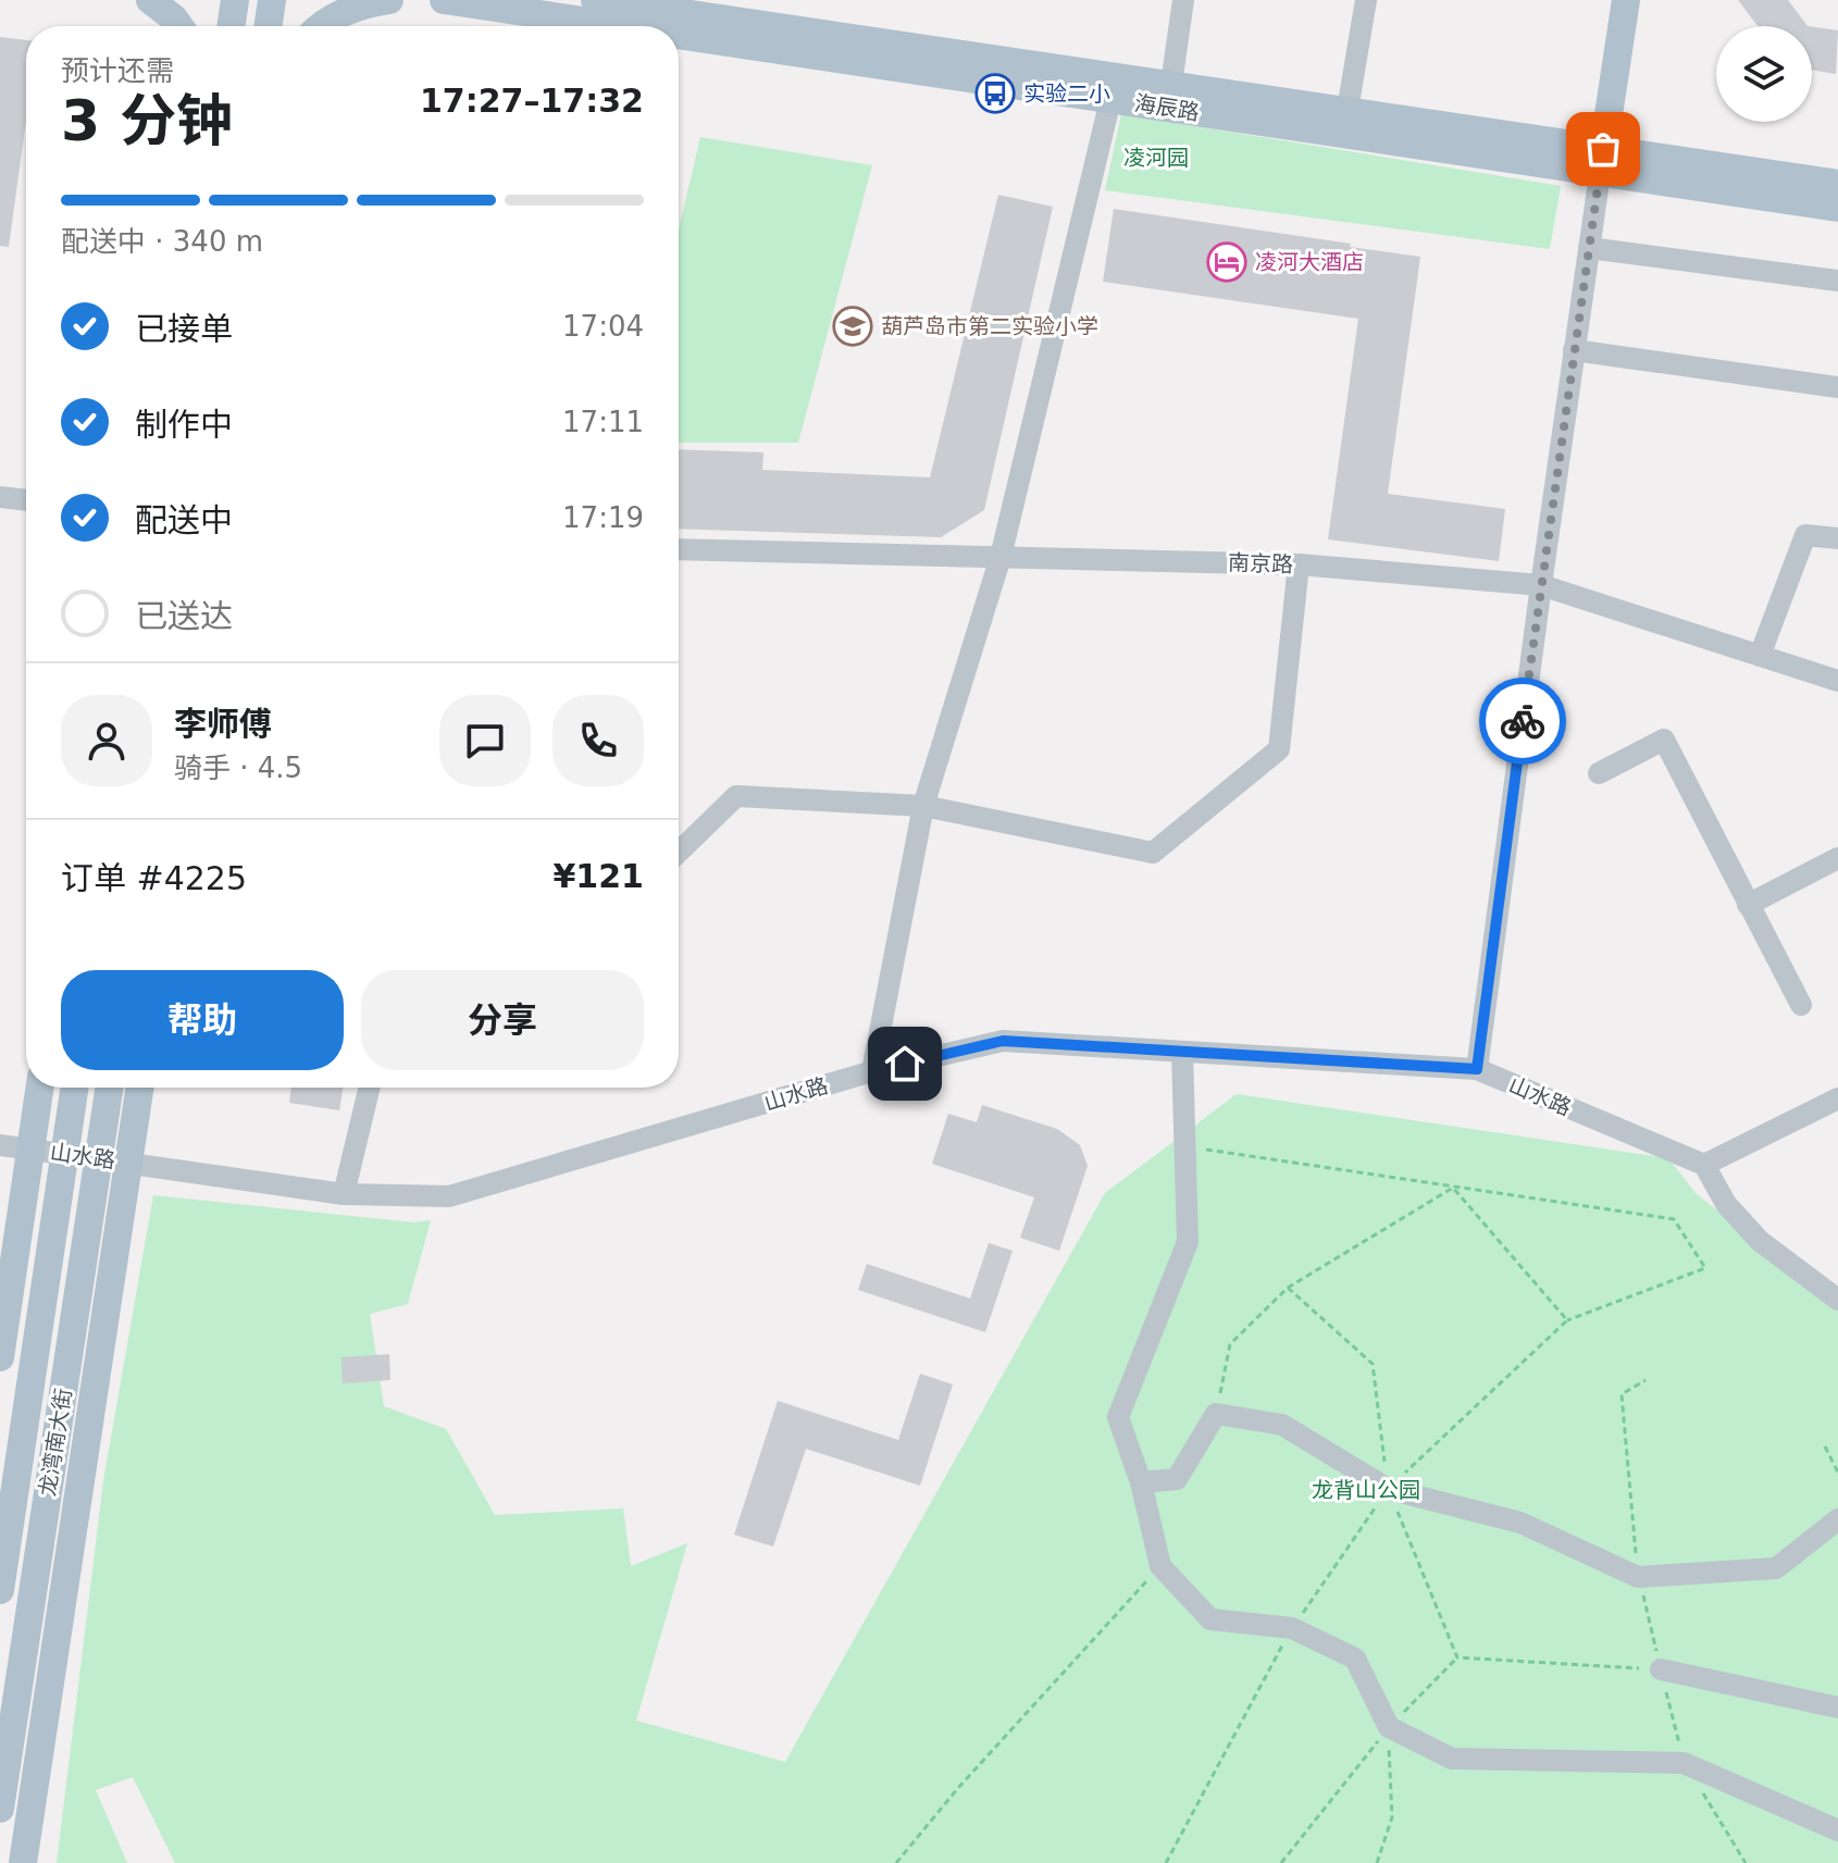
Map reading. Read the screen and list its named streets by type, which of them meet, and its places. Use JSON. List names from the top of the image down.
{
  "streets": {
    "main road": ["海辰路", "龙湾南大街"],
    "street": ["南京路", "山水路"]
  },
  "crossings": [
    ["山水路", "龙湾南大街"]
  ],
  "parks": ["凌河园", "龙背山公园"],
  "places": {
    "bus stop": ["实验二小"],
    "hotel": ["凌河大酒店"],
    "school or university": ["葫芦岛市第二实验小学"]
  },
  "page": {
    "heading": ["3 分钟", "预计还需", "17:27–17:32"],
    "panel": [
      "李师傅",
      "骑手 · 4.5",
      "订单 #4225",
      "¥121"
    ],
    "bar": "配送中 · 340 m",
    "list": [
      ["已接单", "17:04"],
      ["制作中", "17:11"],
      ["配送中", "17:19"],
      "已送达"
    ],
    "buttons": ["帮助", "分享"]
  }
}
